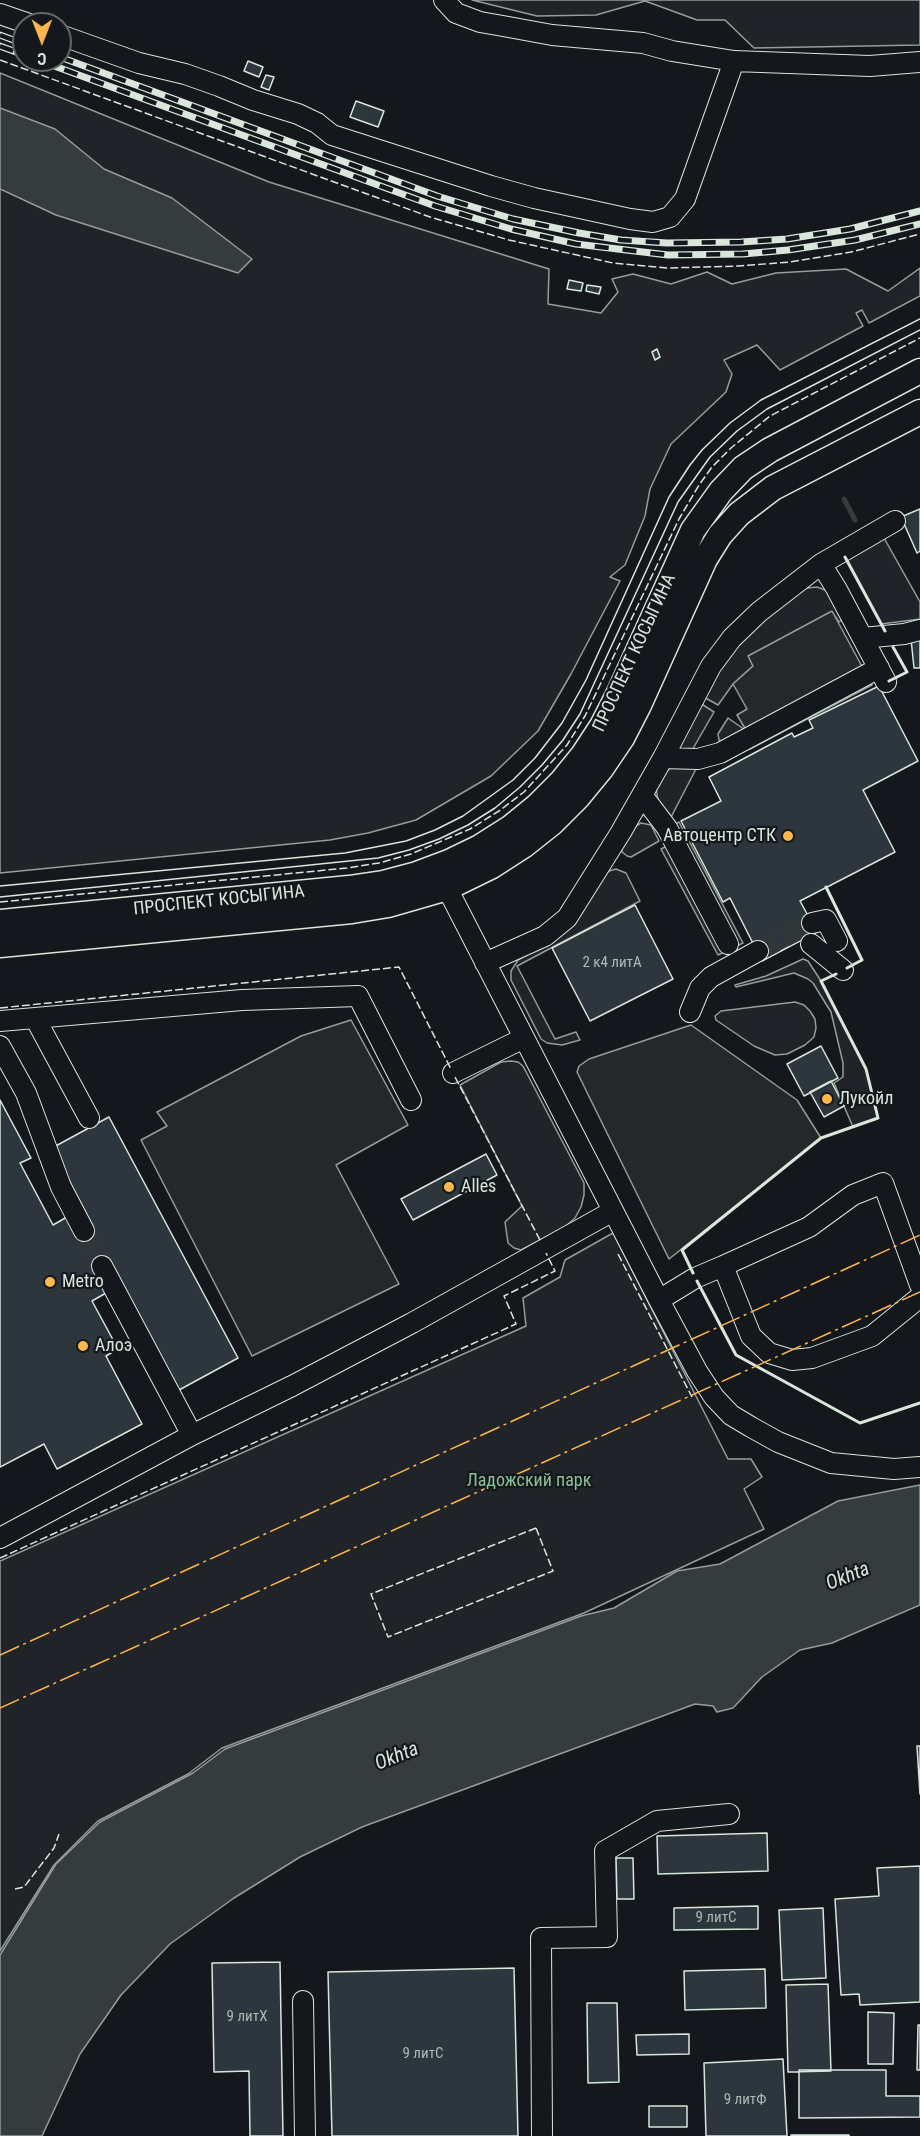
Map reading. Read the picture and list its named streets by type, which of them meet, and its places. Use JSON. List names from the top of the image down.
{
  "streets": {
    "main road": ["ПРОСПЕКТ КОСЫГИНА"]
  },
  "water": ["Okhta"],
  "parks": ["Ладожский парк"],
  "places": [
    "Автоцентр СТК",
    "Лукойл",
    "Alles",
    "Metro",
    "Алоэ"
  ],
  "house_numbers": [
    "2 к4 литА",
    "9 литС",
    "9 литХ",
    "9 литС",
    "9 литФ"
  ],
  "north": "bottom"
}
